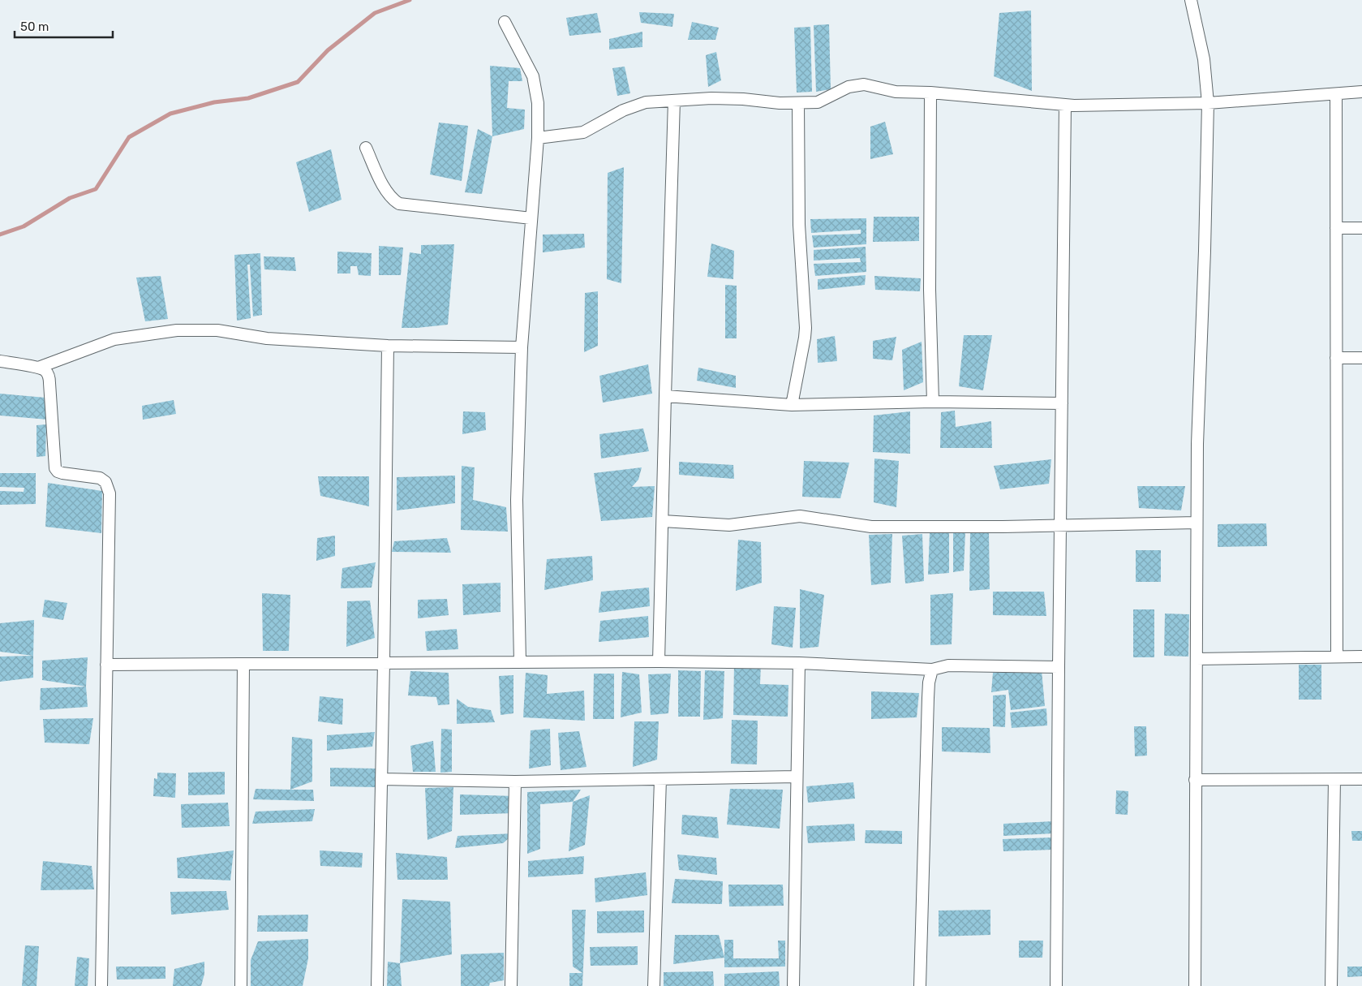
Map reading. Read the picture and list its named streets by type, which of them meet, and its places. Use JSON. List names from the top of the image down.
{
  "scale_bar": "50 m"
}
